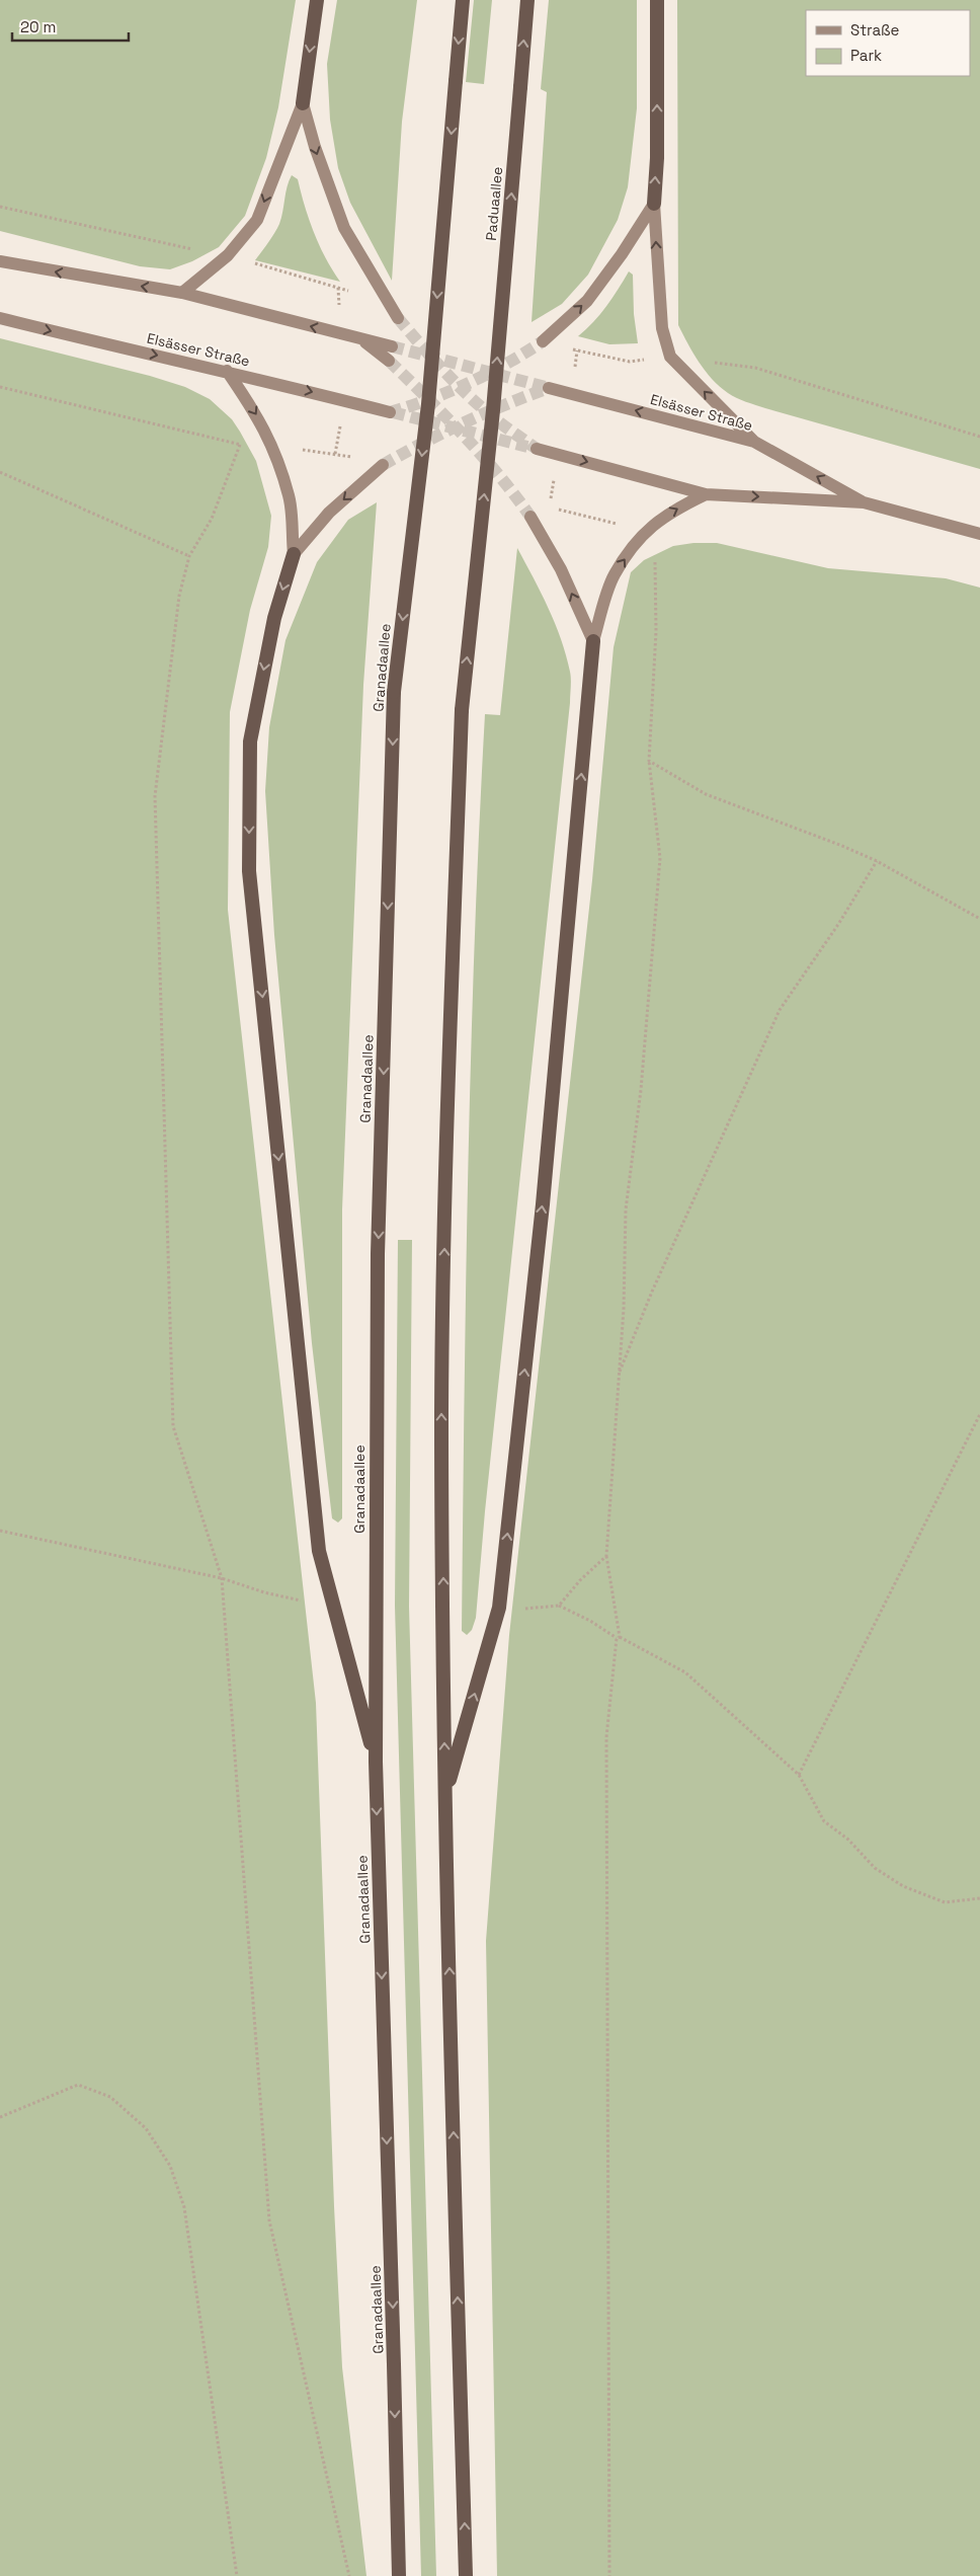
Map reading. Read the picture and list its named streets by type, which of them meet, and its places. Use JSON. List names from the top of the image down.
{
  "streets": {
    "highway": ["Paduaallee", "Granadaallee"],
    "main road": ["Elsässer Straße"]
  },
  "legend": ["Straße", "Park"],
  "scale_bar": "20 m"
}
